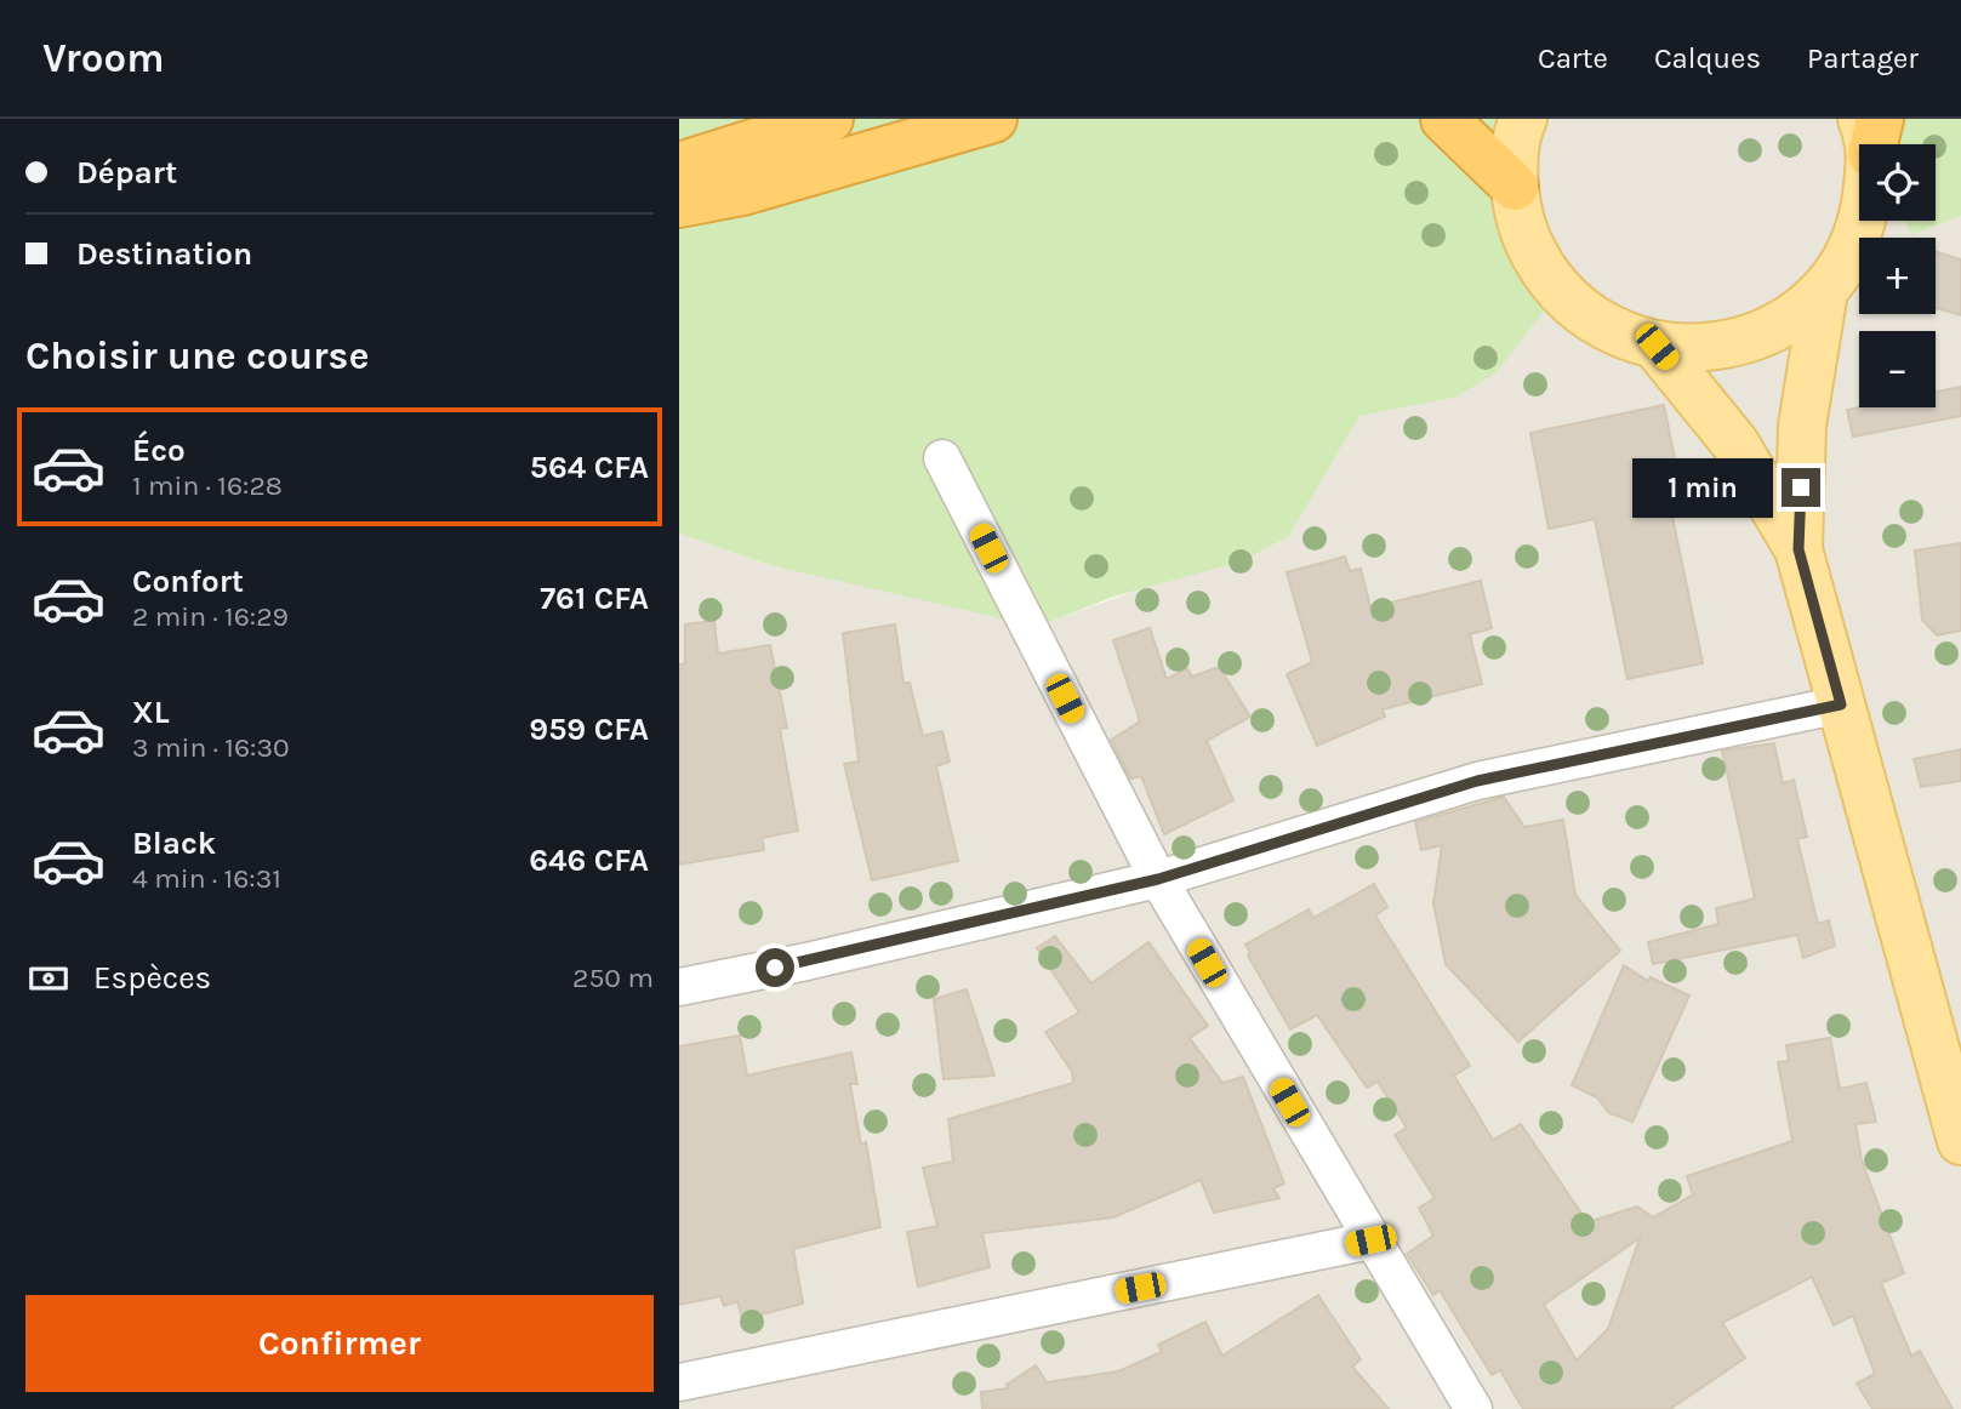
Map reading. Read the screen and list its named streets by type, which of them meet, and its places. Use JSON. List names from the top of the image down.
{
  "page": {
    "header": "Vroom",
    "nav": ["Carte", "Calques", "Partager"],
    "banner": ["Départ", "Destination"],
    "map_buttons": ["+", "−"],
    "heading": "Choisir une course",
    "list": [
      {
        "name": "Éco",
        "note": "1 min · 16:28",
        "value": "564 CFA"
      },
      {
        "name": "Confort",
        "note": "2 min · 16:29",
        "value": "761 CFA"
      },
      {
        "name": "XL",
        "note": "3 min · 16:30",
        "value": "959 CFA"
      },
      {
        "name": "Black",
        "note": "4 min · 16:31",
        "value": "646 CFA"
      }
    ],
    "bubble": "1 min",
    "pay": ["Espèces", "250 m"],
    "buttons": "Confirmer"
  }
}
